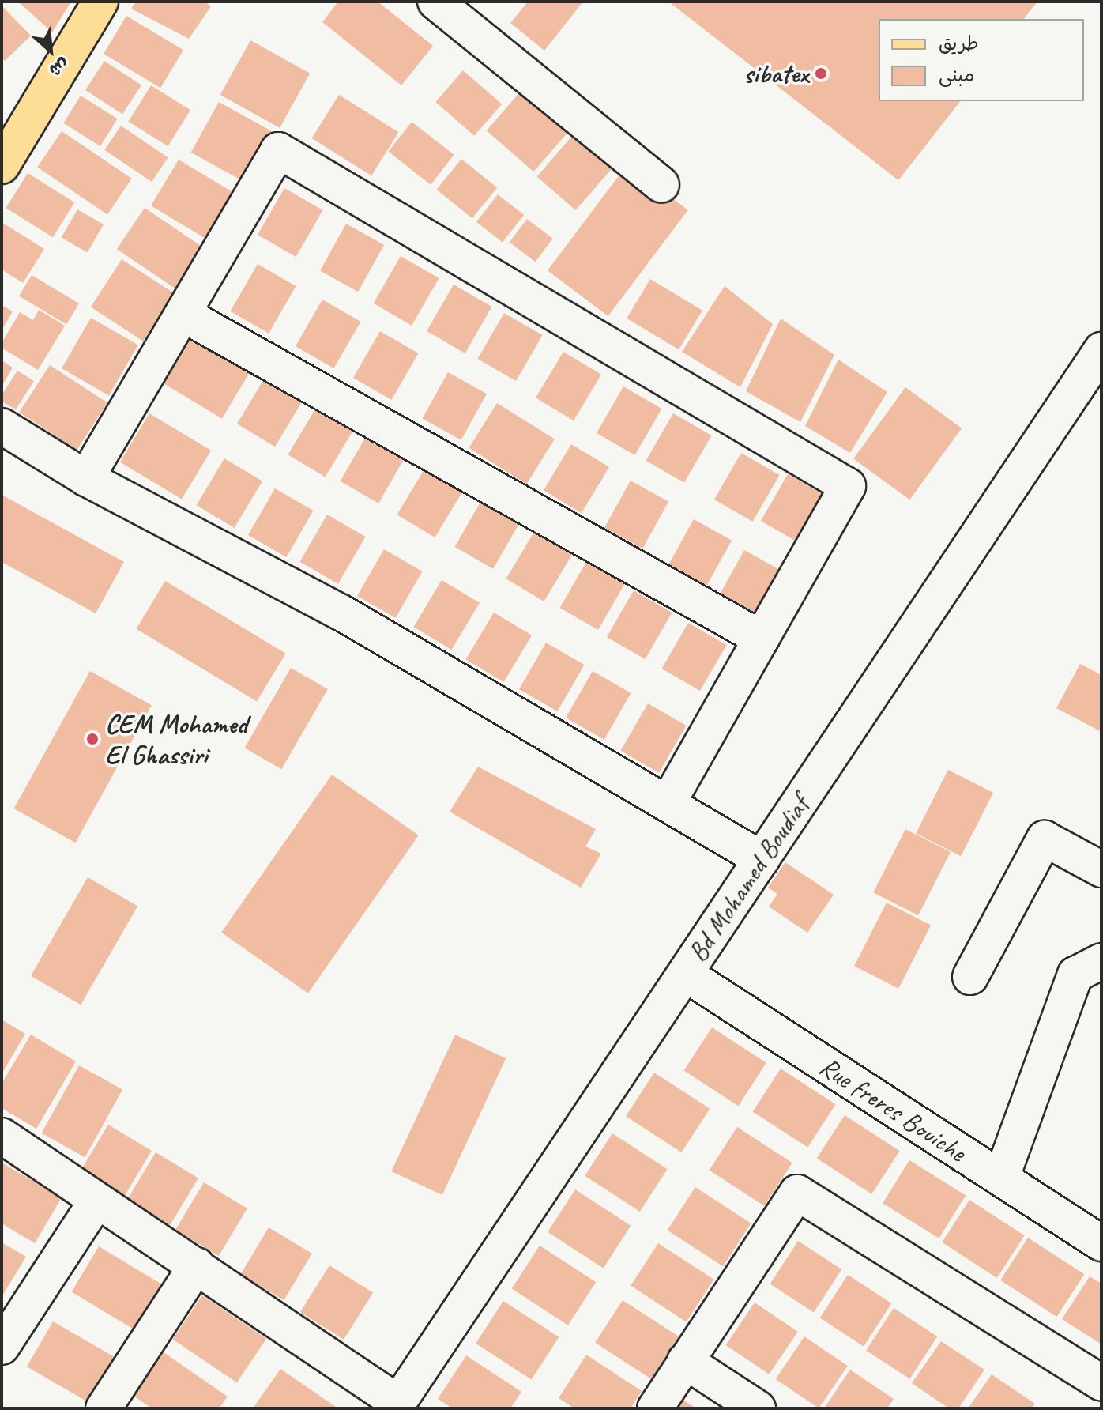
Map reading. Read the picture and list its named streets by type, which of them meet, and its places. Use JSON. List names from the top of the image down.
{
  "streets": {
    "street": ["Bd Mohamed Boudiaf", "Rue freres Bouiche"]
  },
  "crossings": [
    ["Bd Mohamed Boudiaf", "Rue freres Bouiche"]
  ],
  "places": ["sibatex", "CEM Mohamed El Ghassiri"],
  "legend": ["طريق", "مبنى"],
  "north": "bottom right"
}
